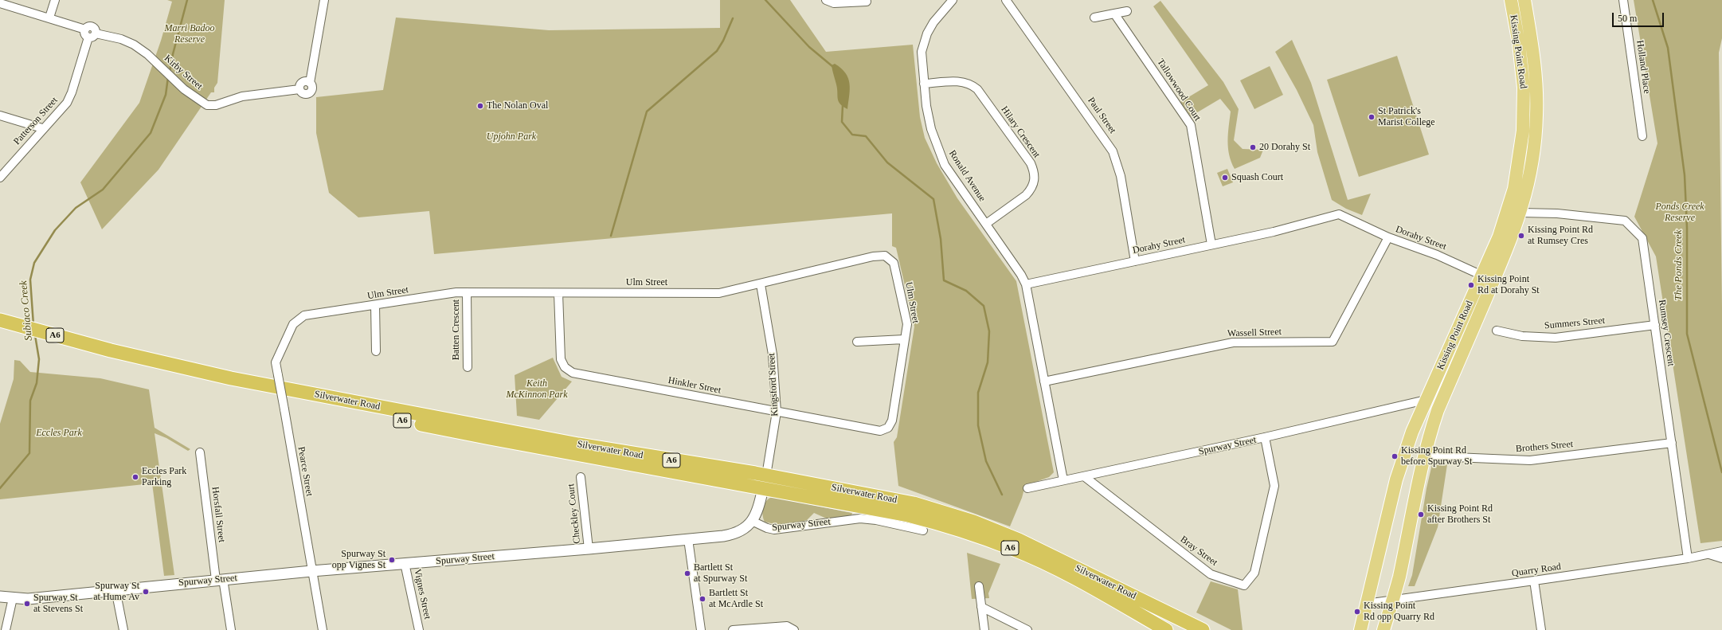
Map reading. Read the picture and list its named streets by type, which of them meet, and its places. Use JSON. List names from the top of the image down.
{
  "streets": {
    "highway": ["A6", "Silverwater Road"],
    "main road": ["Kissing Point Road"],
    "street": [
      "Holland Place",
      "Kirby Street",
      "Tallowwood Court",
      "Paul Street",
      "Patterson Street",
      "Hilary Crescent",
      "Ronald Avenue",
      "Dorahy Street",
      "Ulm Street",
      "Summers Street",
      "Batten Crescent",
      "Wassell Street",
      "Rumsey Crescent",
      "Kingsford Street",
      "Hinkler Street",
      "Spurway Street",
      "Brothers Street",
      "Pearce Street",
      "Checkley Court",
      "Horsfall Street",
      "Bray Street",
      "Quarry Road",
      "Vignes Street"
    ]
  },
  "crossings": [
    ["Kissing Point Road", "Dorahy Street"],
    ["Kissing Point Road", "Rumsey Crescent"],
    ["Kissing Point Road", "Spurway Street"],
    ["Kissing Point Road", "Brothers Street"],
    ["Kissing Point Road", "Quarry Road"],
    ["Kirby Street", "Patterson Street"],
    ["Tallowwood Court", "Dorahy Street"],
    ["Paul Street", "Dorahy Street"],
    ["Hilary Crescent", "Ronald Avenue"],
    ["Ronald Avenue", "Dorahy Street"],
    ["Dorahy Street", "Wassell Street"],
    ["Ulm Street", "Batten Crescent"],
    ["Ulm Street", "Kingsford Street"],
    ["Ulm Street", "Hinkler Street"],
    ["Ulm Street", "Pearce Street"],
    ["Summers Street", "Rumsey Crescent"],
    ["Rumsey Crescent", "Brothers Street"],
    ["Rumsey Crescent", "Quarry Road"],
    ["Kingsford Street", "Hinkler Street"],
    ["Kingsford Street", "Silverwater Road"],
    ["Kingsford Street", "Spurway Street"],
    ["Spurway Street", "Pearce Street"],
    ["Spurway Street", "Checkley Court"],
    ["Spurway Street", "Horsfall Street"],
    ["Spurway Street", "Bray Street"],
    ["Spurway Street", "Vignes Street"]
  ],
  "water": ["The Ponds Creek", "Subiaco Creek"],
  "parks": [
    "Marri Badoo Reserve",
    "Upjohn Park",
    "Ponds Creek Reserve",
    "Keith McKinnon Park",
    "Eccles Park"
  ],
  "places": [
    "The Nolan Oval",
    "St Patrick's Marist College",
    "20 Dorahy St",
    "Squash Court",
    "Kissing Point Rd at Rumsey Cres",
    "Kissing Point Rd at Dorahy St",
    "Kissing Point Rd before Spurway St",
    "Eccles Park Parking",
    "Kissing Point Rd after Brothers St",
    "Spurway St opp Vignes St",
    "Bartlett St at Spurway St",
    "Spurway St at Hume Av",
    "Bartlett St at McArdle St",
    "Spurway St at Stevens St",
    "Kissing Point Rd opp Quarry Rd"
  ],
  "scale_bar": "50 m"
}
